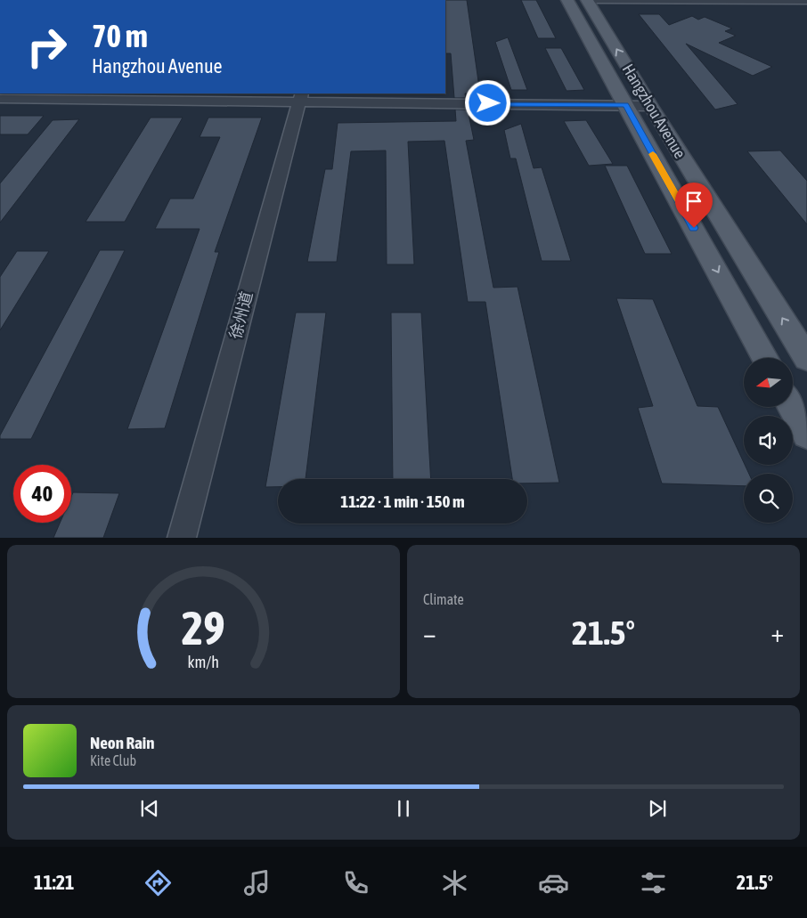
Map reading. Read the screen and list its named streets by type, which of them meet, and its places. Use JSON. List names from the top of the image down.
{
  "streets": {
    "main road": ["Hangzhou Avenue"],
    "street": ["徐州道"]
  },
  "north": "left",
  "page": {
    "turn": ["70 m", "Hangzhou Avenue"],
    "limit": "40",
    "trip": "11:22 · 1 min · 150 m",
    "tile": "Climate",
    "heat": ["−", "21.5°", "+"],
    "song": ["Neon Rain", "Kite Club"],
    "tabs": ["11:21", "21.5°"],
    "gauge": ["29", "km/h"]
  }
}
